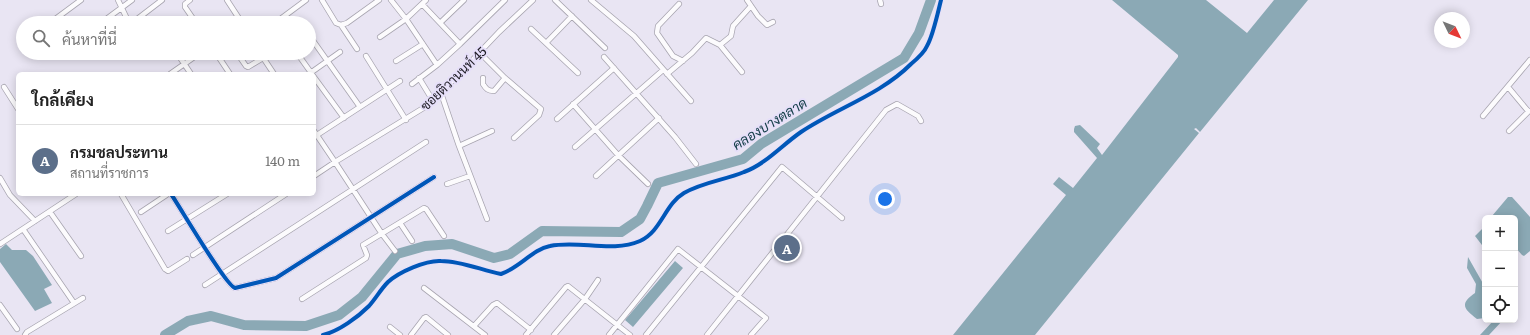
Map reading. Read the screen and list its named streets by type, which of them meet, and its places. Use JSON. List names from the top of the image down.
{
  "streets": {
    "street": ["ซอยติวานนท์ 45"]
  },
  "water": ["คลองบางตลาด"],
  "north": "bottom right",
  "page": {
    "search": "ค้นหาที่นี่",
    "heading": "ใกล้เคียง",
    "list": [
      {
        "mark": "A",
        "name": "กรมชลประทาน",
        "note": "สถานที่ราชการ",
        "value": "140 m"
      }
    ],
    "map_buttons": ["+", "−"],
    "pins": "A"
  }
}
